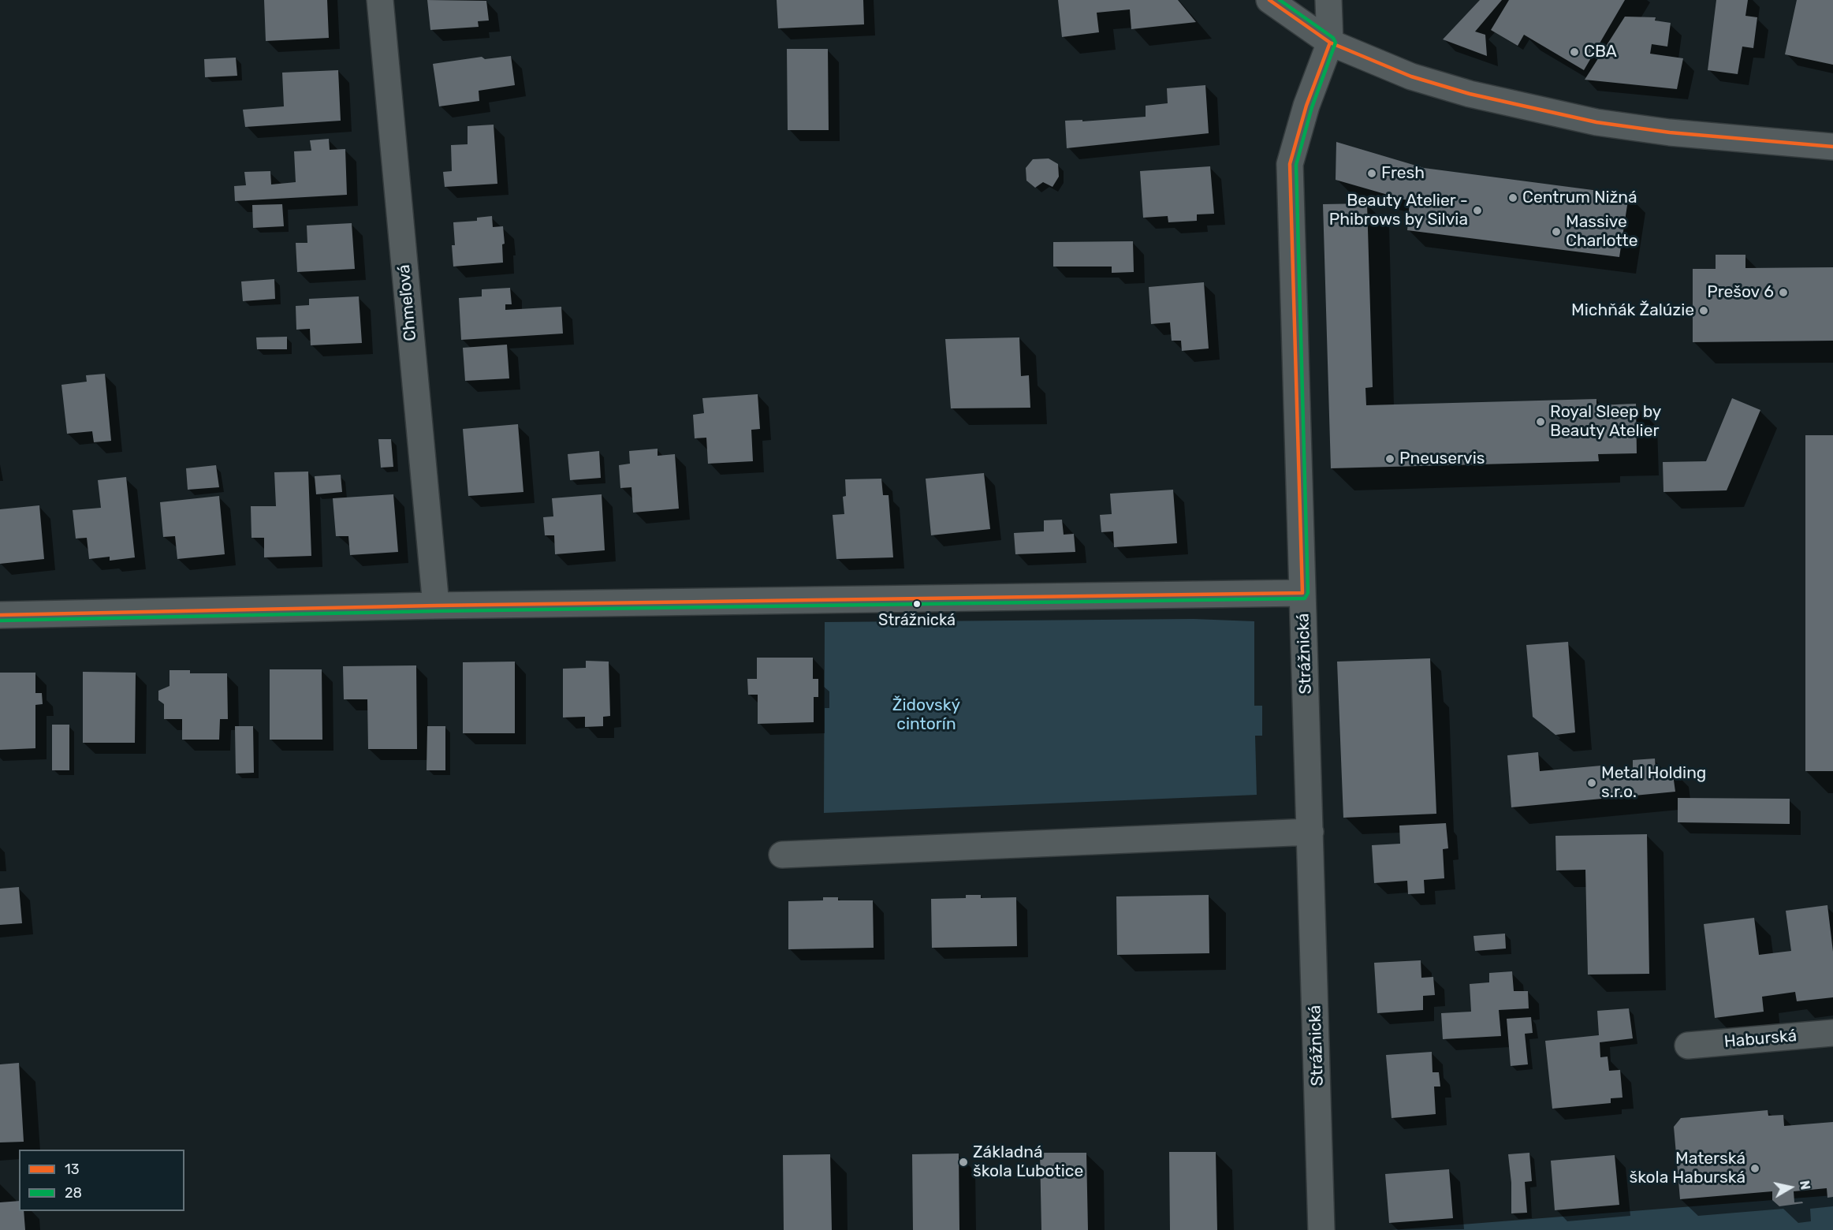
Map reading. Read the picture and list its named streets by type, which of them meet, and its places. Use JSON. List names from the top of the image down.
{
  "streets": {
    "street": ["Chmeľová", "Strážnická", "Haburská"]
  },
  "parks": ["Židovský cintorín"],
  "places": [
    "CBA",
    "Fresh",
    "Centrum Nižná",
    "Beauty Atelier - Phibrows by Silvia",
    "Massive Charlotte",
    "Prešov 6",
    "Michňák Žalúzie",
    "Royal Sleep by Beauty Atelier",
    "Pneuservis",
    "Strážnická",
    "Metal Holding s.r.o.",
    "Základná škola Ľubotice",
    "Materská škola Haburská"
  ],
  "lines": ["transit line 13", "transit line 28"],
  "legend": ["13", "28"],
  "north": "right"
}
